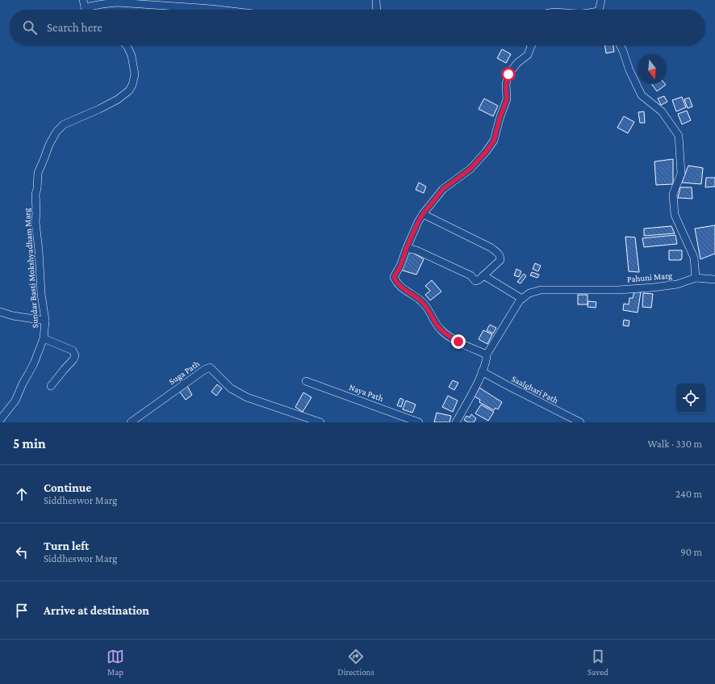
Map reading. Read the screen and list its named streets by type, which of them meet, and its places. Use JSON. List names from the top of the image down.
{
  "streets": {
    "street": [
      "Sundar Basti Mokshyadham Marg",
      "Pahuni Marg",
      "Suga Path",
      "Saalghari Path",
      "Naya Path"
    ]
  },
  "crossings": [
    ["Pahuni Marg", "Saalghari Path"]
  ],
  "north": "bottom",
  "page": {
    "search": "Search here",
    "heading": ["5 min", "Walk · 330 m"],
    "list": [
      ["Continue", "Siddheswor Marg", "240 m"],
      ["Turn left", "Siddheswor Marg", "90 m"],
      "Arrive at destination"
    ],
    "nav": ["Map", "Directions", "Saved"]
  }
}
